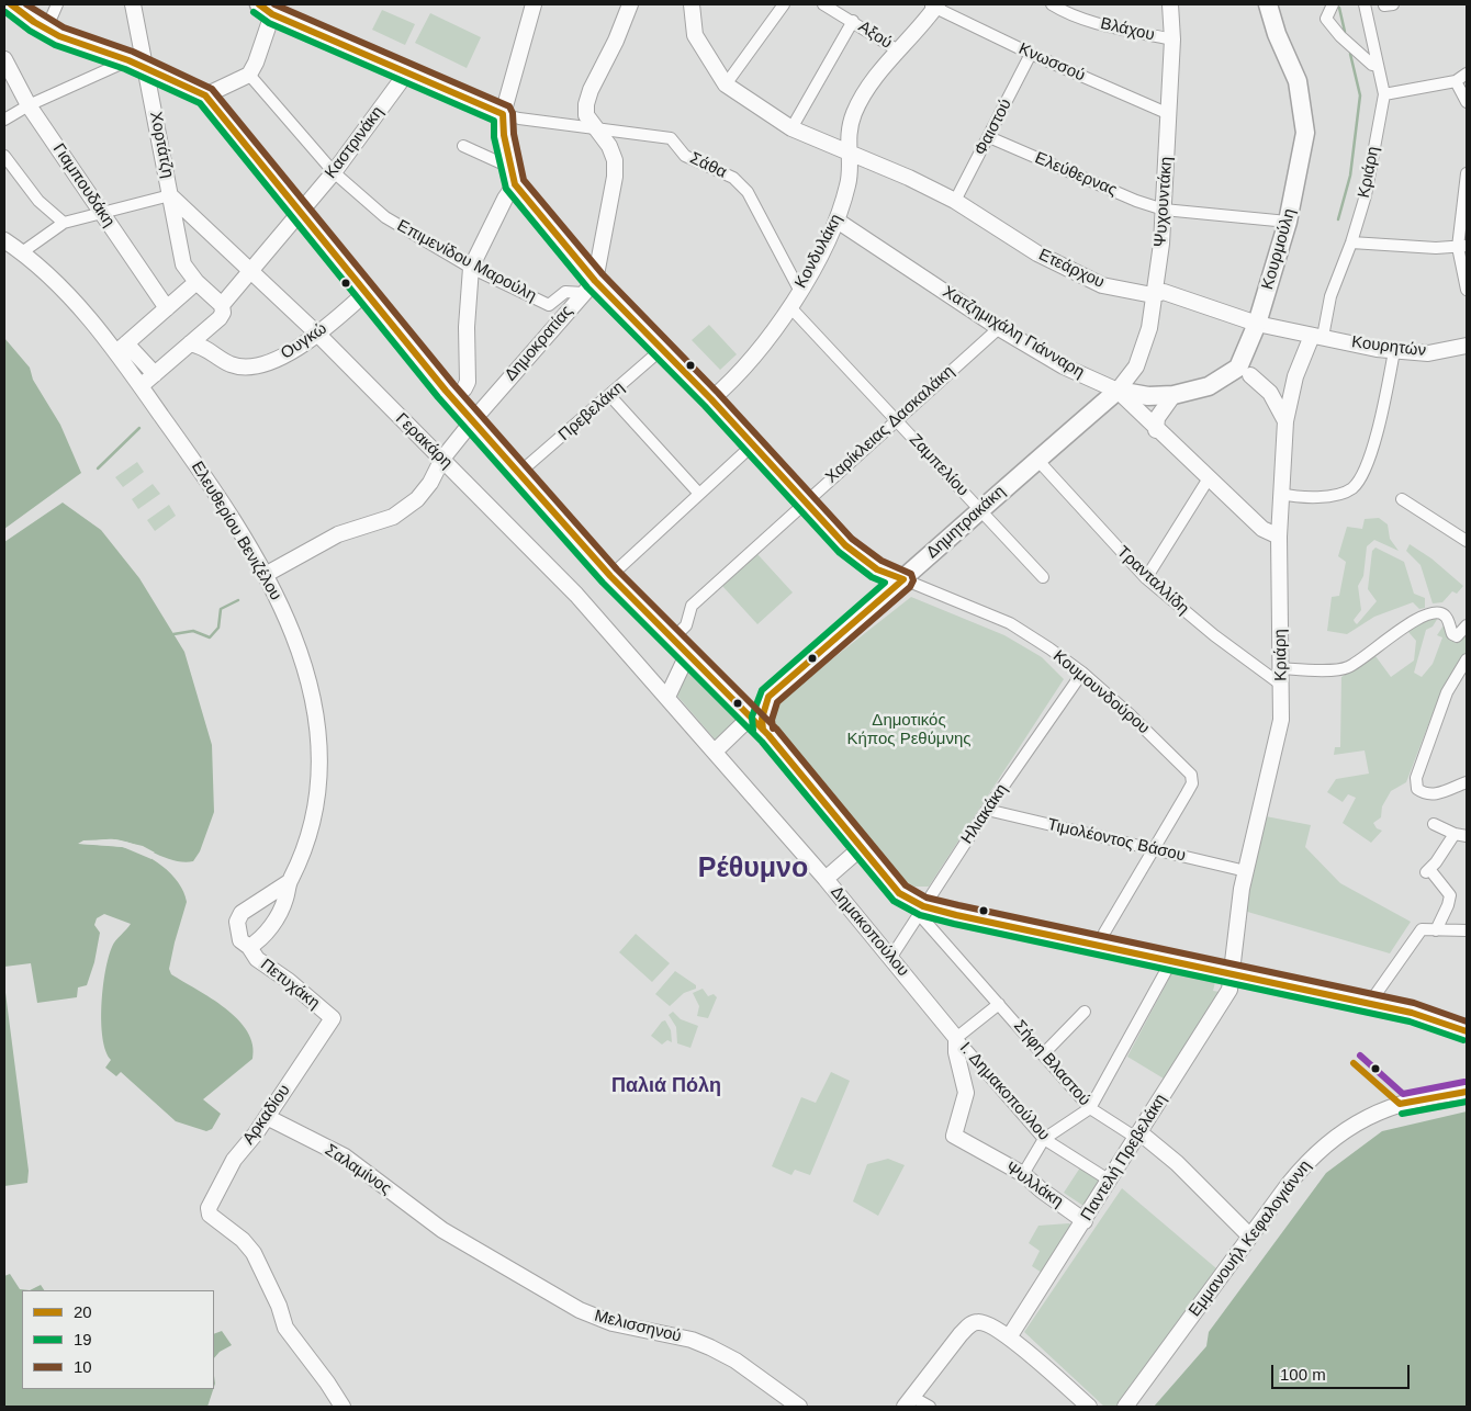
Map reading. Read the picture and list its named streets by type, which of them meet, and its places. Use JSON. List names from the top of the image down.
{
  "streets": {
    "main road": ["Κουρμούλη", "Δημητρακάκη"],
    "street": [
      "Βλάχου",
      "Αξού",
      "Κνωσσού",
      "Φαιστού",
      "Καστρινάκη",
      "Χορτάτζη",
      "Σάθα",
      "Κριάρη",
      "Ελεύθερνας",
      "Γιαμπουδάκη",
      "Ψυχουντάκη",
      "Κονδυλάκη",
      "Επιμενίδου Μαρούλη",
      "Ετεάρχου",
      "Χατζημιχάλη Γιάνναρη",
      "Ουγκώ",
      "Δημοκρατίας",
      "Κουρητών",
      "Πρεβελάκη",
      "Χαρίκλειας Δασκαλάκη",
      "Γερακάρη",
      "Ζαμπελίου",
      "Ελευθερίου Βενιζέλου",
      "Τρανταλλίδη",
      "Κουμουνδούρου",
      "Ηλιακάκη",
      "Τιμολέοντος Βάσου",
      "Δημακοπούλου",
      "Πετυχάκη",
      "Σήφη Βλαστού",
      "Ι. Δημακοπούλου",
      "Αρκαδίου",
      "Παντελή Πρεβελάκη",
      "Σαλαμίνος",
      "Ψυλλάκη",
      "Εμμανουήλ Κεφαλογιάννη",
      "Μελισσηνού"
    ]
  },
  "crossings": [
    ["Βλάχου", "Ψυχουντάκη"],
    ["Αξού", "Κονδυλάκη"],
    ["Κνωσσού", "Φαιστού"],
    ["Κνωσσού", "Ψυχουντάκη"],
    ["Κνωσσού", "Κονδυλάκη"],
    ["Φαιστού", "Ελεύθερνας"],
    ["Φαιστού", "Ετεάρχου"],
    ["Καστρινάκη", "Χορτάτζη"],
    ["Καστρινάκη", "Επιμενίδου Μαρούλη"],
    ["Καστρινάκη", "Ουγκώ"],
    ["Καστρινάκη", "Γερακάρη"],
    ["Καστρινάκη", "Ελευθερίου Βενιζέλου"],
    ["Χορτάτζη", "Γερακάρη"],
    ["Σάθα", "Κονδυλάκη"],
    ["Σάθα", "Δημοκρατίας"],
    ["Κριάρη", "Ετεάρχου"],
    ["Κριάρη", "Χατζημιχάλη Γιάνναρη"],
    ["Κριάρη", "Κουρητών"],
    ["Κριάρη", "Τρανταλλίδη"],
    ["Κριάρη", "Τιμολέοντος Βάσου"],
    ["Κριάρη", "Παντελή Πρεβελάκη"],
    ["Ελεύθερνας", "Ψυχουντάκη"],
    ["Ελεύθερνας", "Κουρμούλη"],
    ["Ψυχουντάκη", "Ετεάρχου"],
    ["Ψυχουντάκη", "Χατζημιχάλη Γιάνναρη"],
    ["Ψυχουντάκη", "Δημητρακάκη"],
    ["Κουρμούλη", "Ετεάρχου"],
    ["Κονδυλάκη", "Ετεάρχου"],
    ["Κονδυλάκη", "Χατζημιχάλη Γιάνναρη"],
    ["Κονδυλάκη", "Ζαμπελίου"],
    ["Επιμενίδου Μαρούλη", "Δημοκρατίας"],
    ["Ετεάρχου", "Κουρητών"],
    ["Χατζημιχάλη Γιάνναρη", "Χαρίκλειας Δασκαλάκη"],
    ["Χατζημιχάλη Γιάνναρη", "Δημητρακάκη"],
    ["Ουγκώ", "Γερακάρη"],
    ["Δημοκρατίας", "Γερακάρη"],
    ["Δημοκρατίας", "Ελευθερίου Βενιζέλου"],
    ["Χαρίκλειας Δασκαλάκη", "Ζαμπελίου"],
    ["Γερακάρη", "Δημακοπούλου"],
    ["Ζαμπελίου", "Δημητρακάκη"],
    ["Δημητρακάκη", "Τρανταλλίδη"],
    ["Δημητρακάκη", "Κουμουνδούρου"],
    ["Ελευθερίου Βενιζέλου", "Πετυχάκη"],
    ["Κουμουνδούρου", "Ηλιακάκη"],
    ["Κουμουνδούρου", "Τιμολέοντος Βάσου"],
    ["Ηλιακάκη", "Τιμολέοντος Βάσου"],
    ["Ηλιακάκη", "Δημακοπούλου"],
    ["Ηλιακάκη", "Σήφη Βλαστού"],
    ["Δημακοπούλου", "Ι. Δημακοπούλου"],
    ["Δημακοπούλου", "Ψυλλάκη"],
    ["Πετυχάκη", "Αρκαδίου"],
    ["Σήφη Βλαστού", "Παντελή Πρεβελάκη"],
    ["Σήφη Βλαστού", "Εμμανουήλ Κεφαλογιάννη"],
    ["Ι. Δημακοπούλου", "Παντελή Πρεβελάκη"],
    ["Ι. Δημακοπούλου", "Ψυλλάκη"],
    ["Αρκαδίου", "Σαλαμίνος"],
    ["Παντελή Πρεβελάκη", "Ψυλλάκη"],
    ["Σαλαμίνος", "Μελισσηνού"]
  ],
  "districts": ["Ρέθυμνο", "Παλιά Πόλη"],
  "parks": ["Δημοτικός Κήπος Ρεθύμνης"],
  "lines": ["transit line 20", "transit line 10", "transit line 19"],
  "legend": ["20", "19", "10"],
  "scale_bar": "100 m"
}
